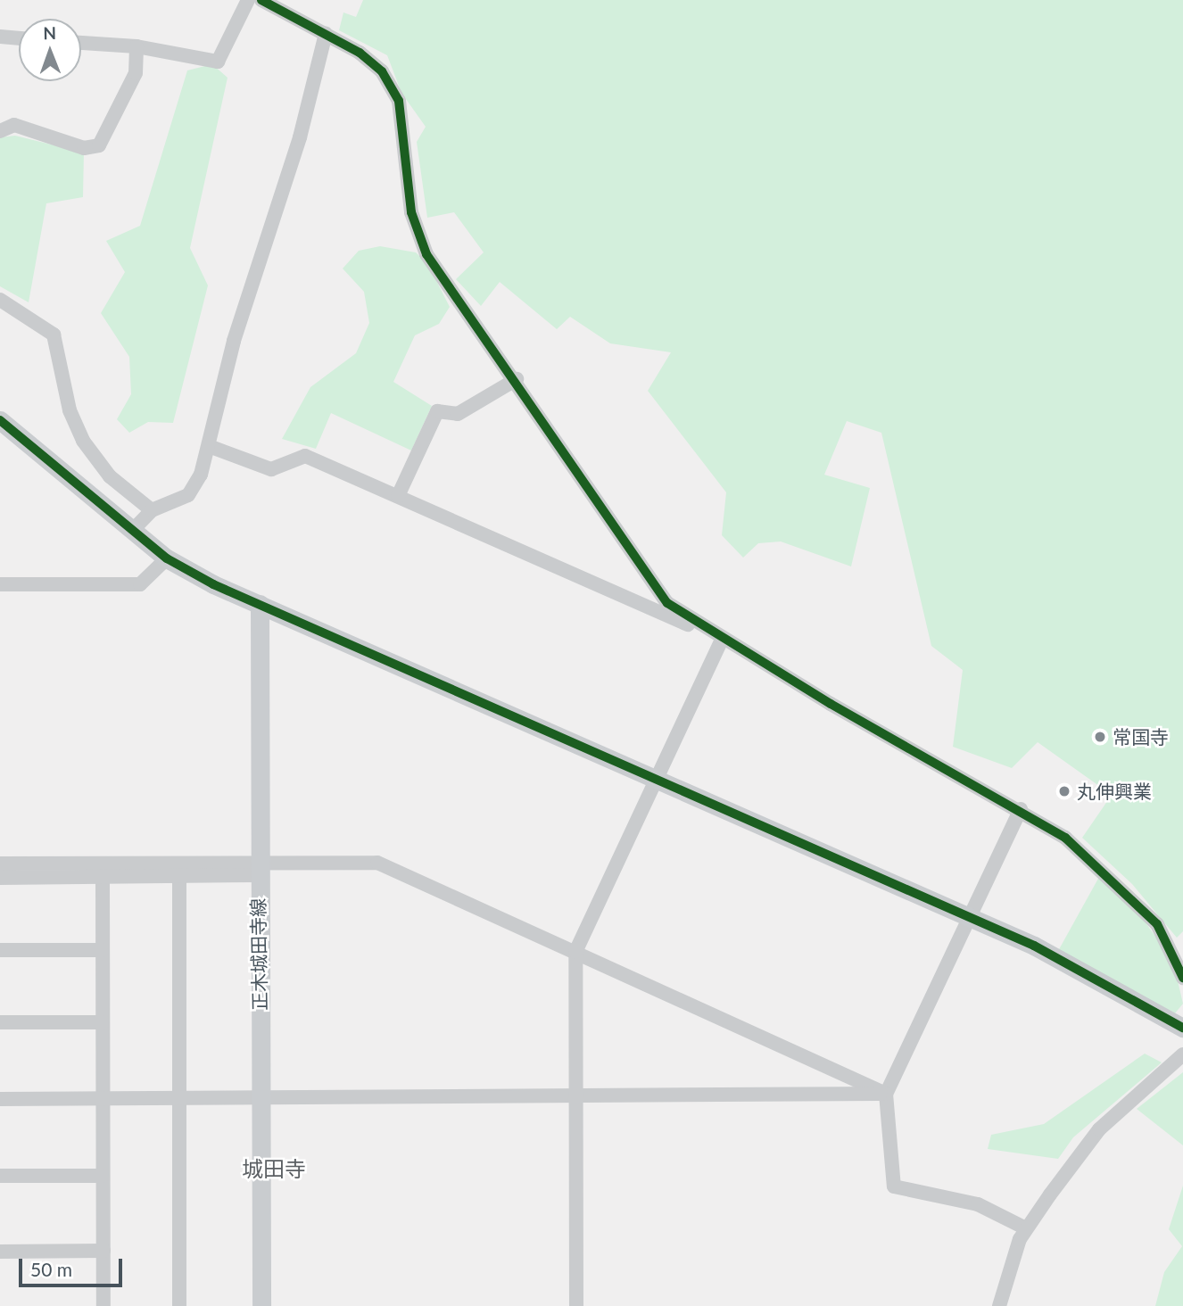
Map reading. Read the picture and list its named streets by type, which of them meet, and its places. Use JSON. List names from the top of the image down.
{
  "streets": {
    "street": ["正木城田寺線"]
  },
  "districts": ["城田寺"],
  "places": ["常国寺", "丸伸興業"],
  "scale_bar": "50 m",
  "north": "top"
}
